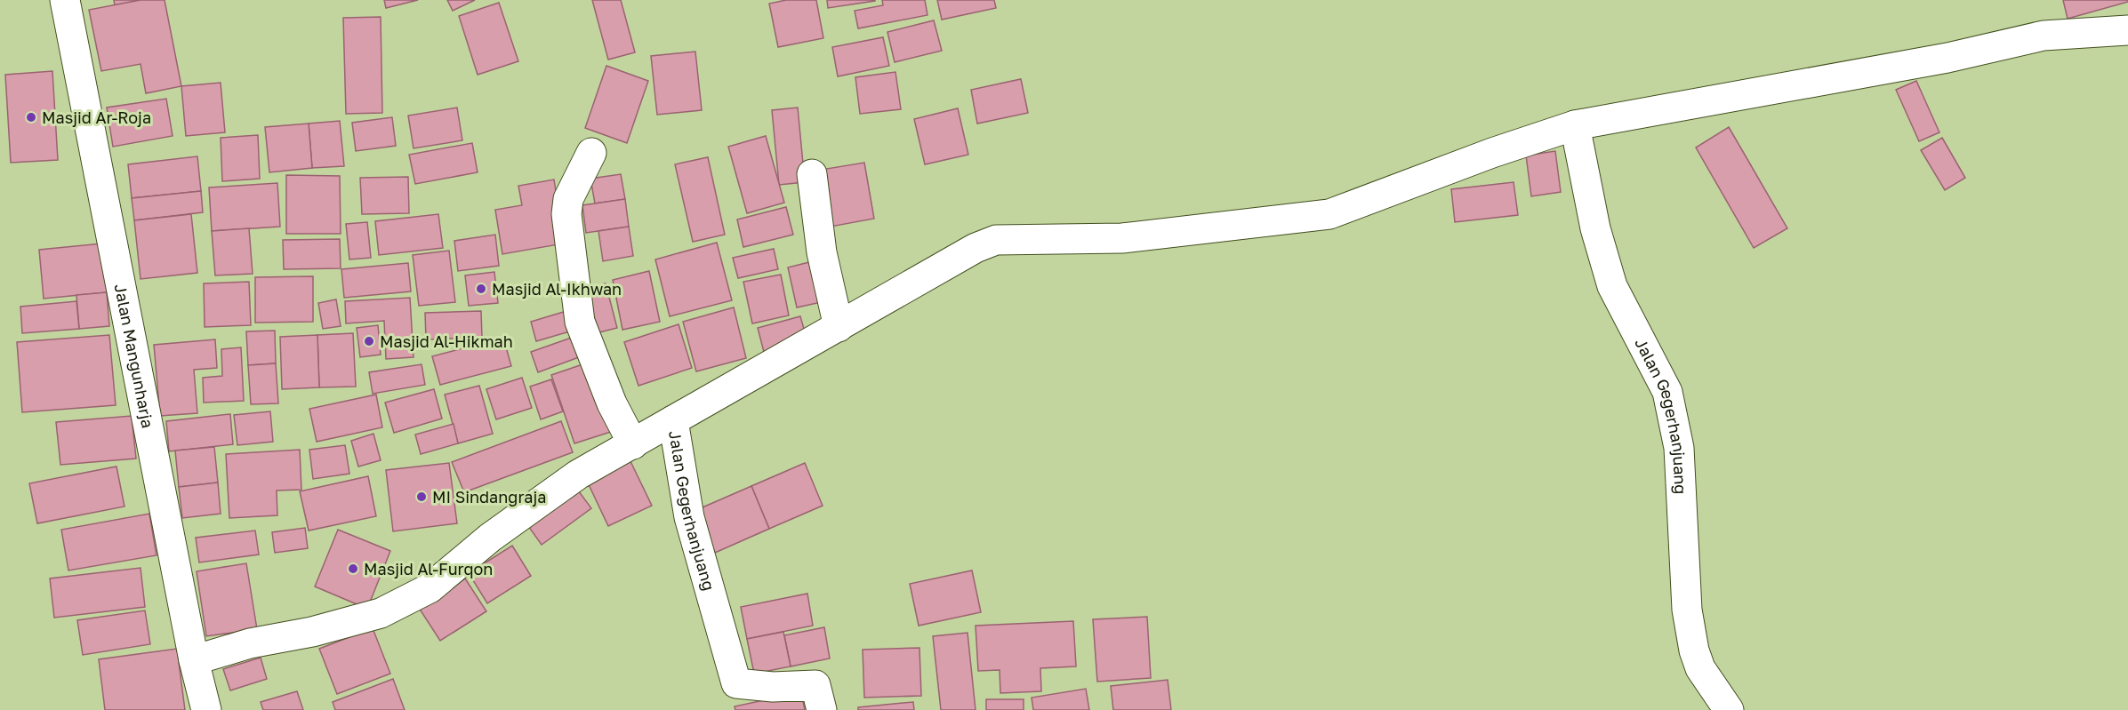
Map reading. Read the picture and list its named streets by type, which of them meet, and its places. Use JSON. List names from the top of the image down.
{
  "streets": {
    "street": ["Jalan Mangunharja", "Jalan Gegerhanjuang"]
  },
  "crossings": [
    ["Jalan Mangunharja", "Jalan Gegerhanjuang"]
  ],
  "places": [
    "Masjid Ar-Roja",
    "Masjid Al-Ikhwan",
    "Masjid Al-Hikmah",
    "MI Sindangraja",
    "Masjid Al-Furqon"
  ]
}
